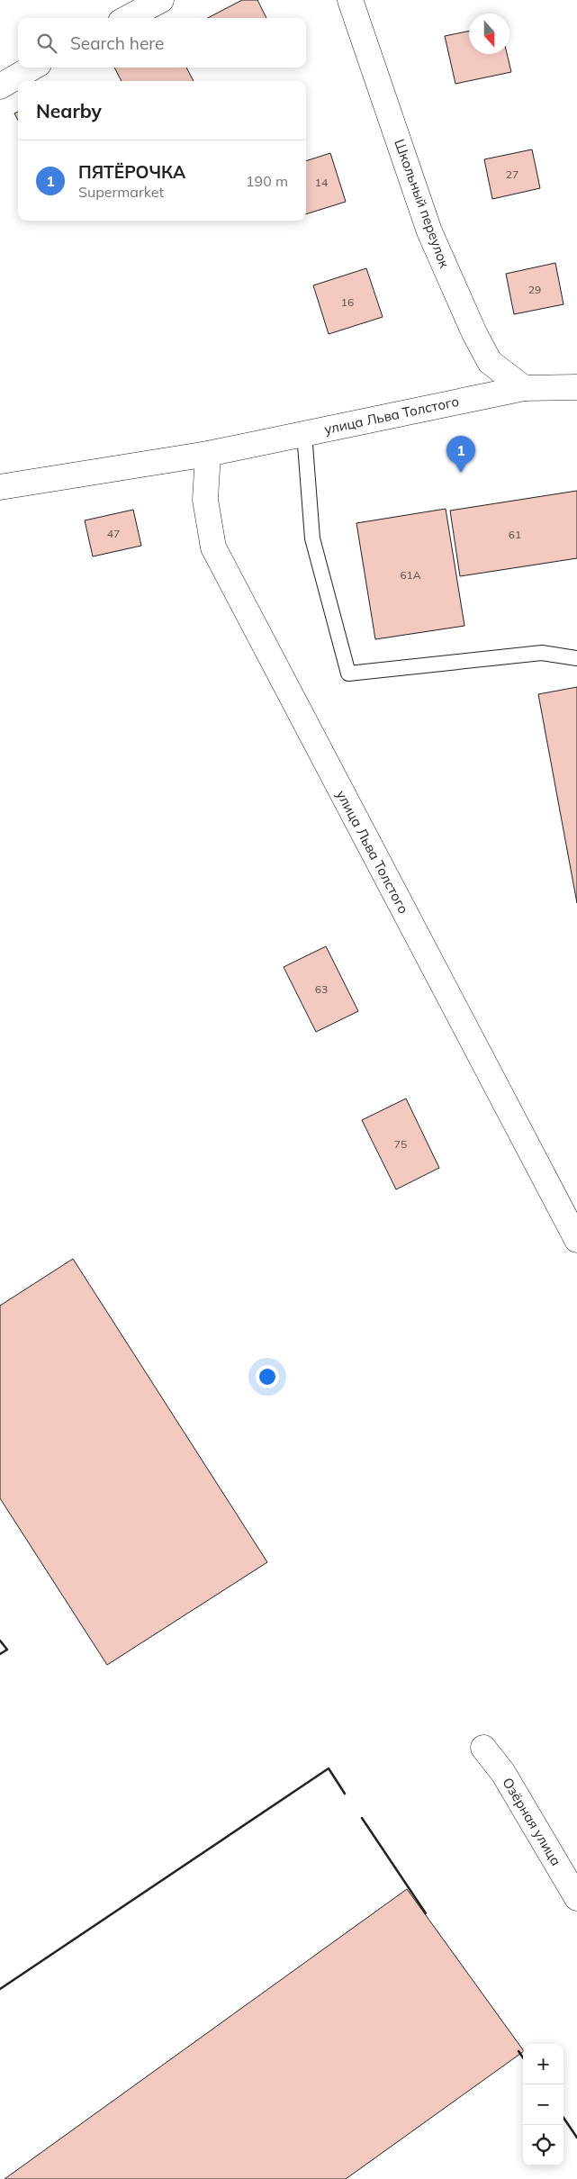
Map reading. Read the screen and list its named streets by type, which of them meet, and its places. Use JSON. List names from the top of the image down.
{
  "streets": {
    "street": ["Школьный переулок", "улица Льва Толстого", "Озёрная улица"]
  },
  "crossings": [
    ["Школьный переулок", "улица Льва Толстого"]
  ],
  "house_numbers": [
    "27",
    "14",
    "29",
    "16",
    "47",
    "61",
    "61А",
    "63",
    "75"
  ],
  "north": "bottom",
  "page": {
    "search": "Search here",
    "heading": "Nearby",
    "list": [
      {
        "mark": "1",
        "name": "ПЯТЁРОЧКА",
        "note": "Supermarket",
        "value": "190 m"
      }
    ],
    "pins": "1",
    "map_buttons": ["+", "−"]
  }
}
